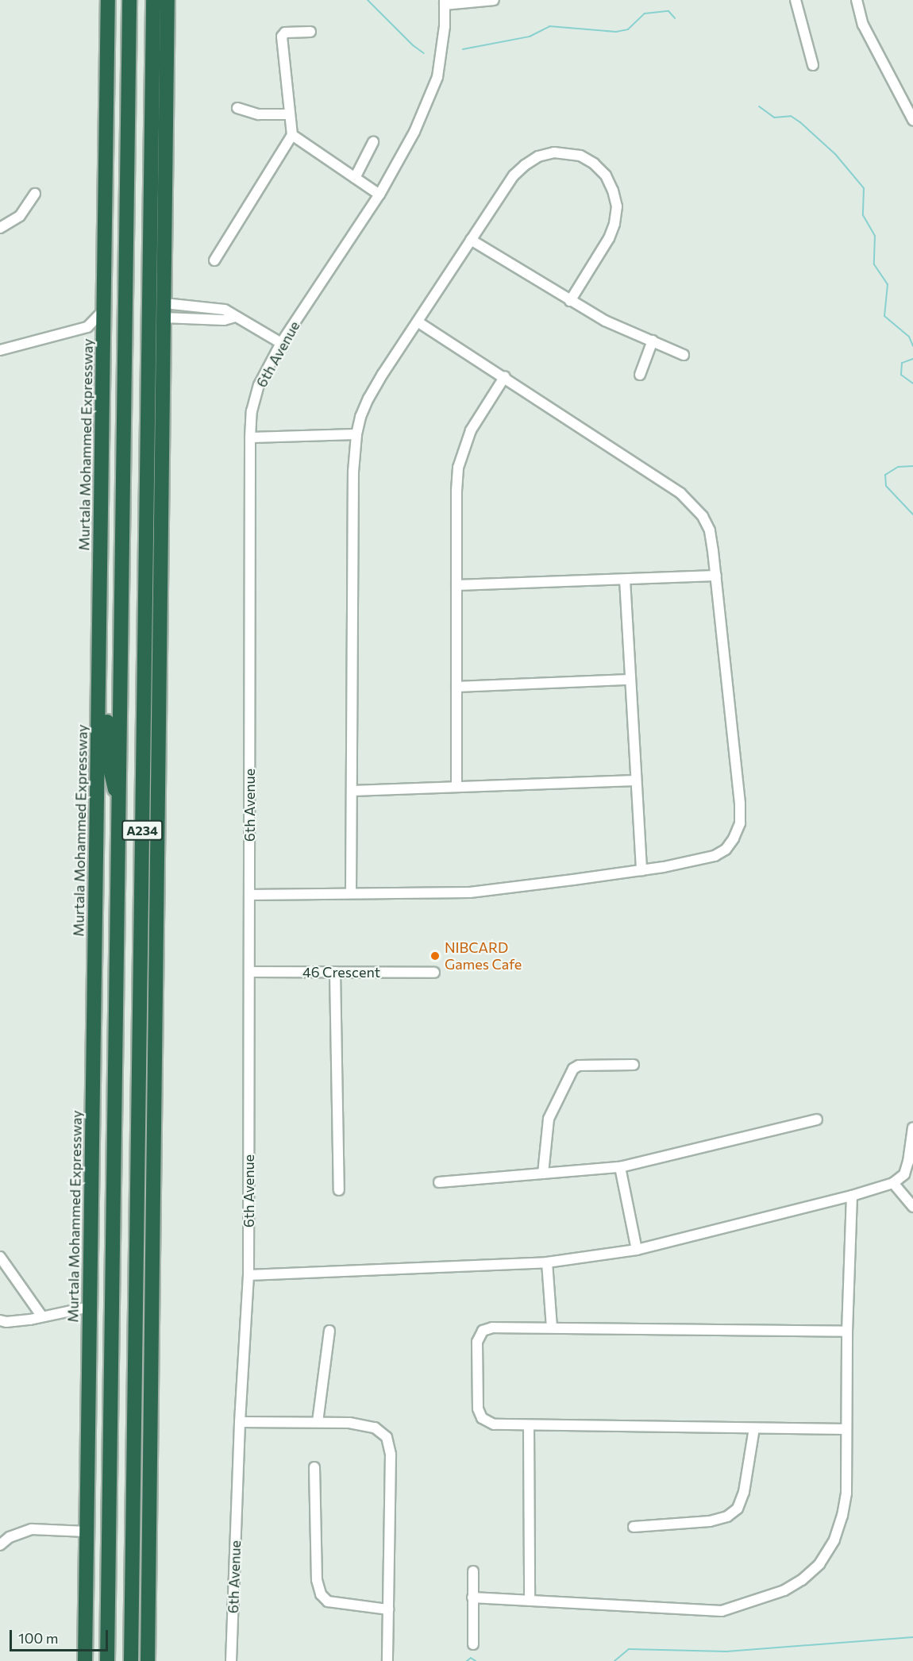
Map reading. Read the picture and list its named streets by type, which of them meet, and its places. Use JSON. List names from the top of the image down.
{
  "streets": {
    "highway": ["Murtala Mohammed Expressway", "A234"],
    "street": ["6th Avenue", "46 Crescent"]
  },
  "crossings": [
    ["6th Avenue", "46 Crescent"]
  ],
  "places": ["NIBCARD Games Cafe"],
  "scale_bar": "100 m"
}
